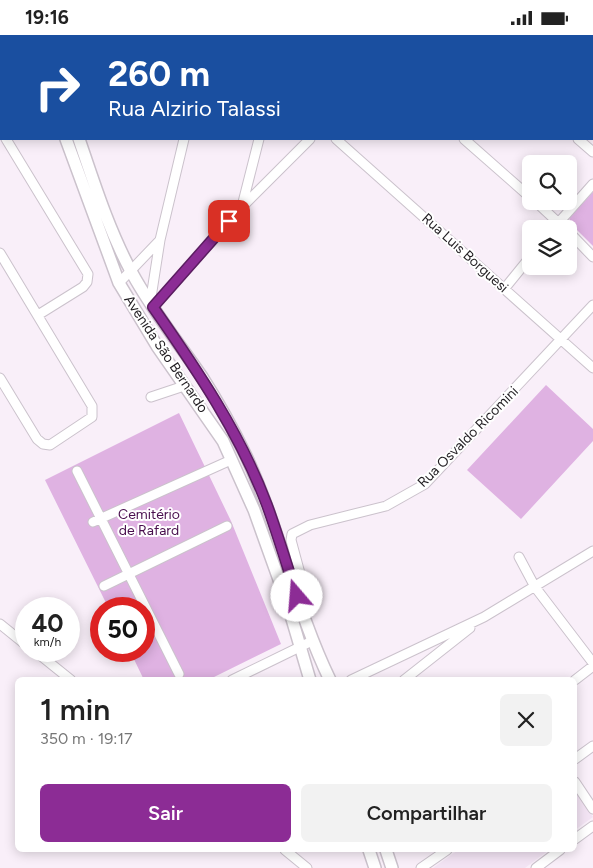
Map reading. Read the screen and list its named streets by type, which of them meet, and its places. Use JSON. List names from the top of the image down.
{
  "streets": {
    "main road": ["Avenida São Bernardo"],
    "street": ["Rua Luis Borguesi", "Rua Osvaldo Ricomini"]
  },
  "crossings": [
    ["Rua Luis Borguesi", "Rua Osvaldo Ricomini"],
    ["Avenida São Bernardo", "Rua Osvaldo Ricomini"]
  ],
  "parks": ["Cemitério de Rafard"],
  "page": {
    "status": "19:16",
    "turn": ["260 m", "Rua Alzirio Talassi"],
    "speed": "40 km/h",
    "limit": "50",
    "heading": ["1 min", "350 m · 19:17"],
    "buttons": ["Sair", "Compartilhar"]
  }
}
